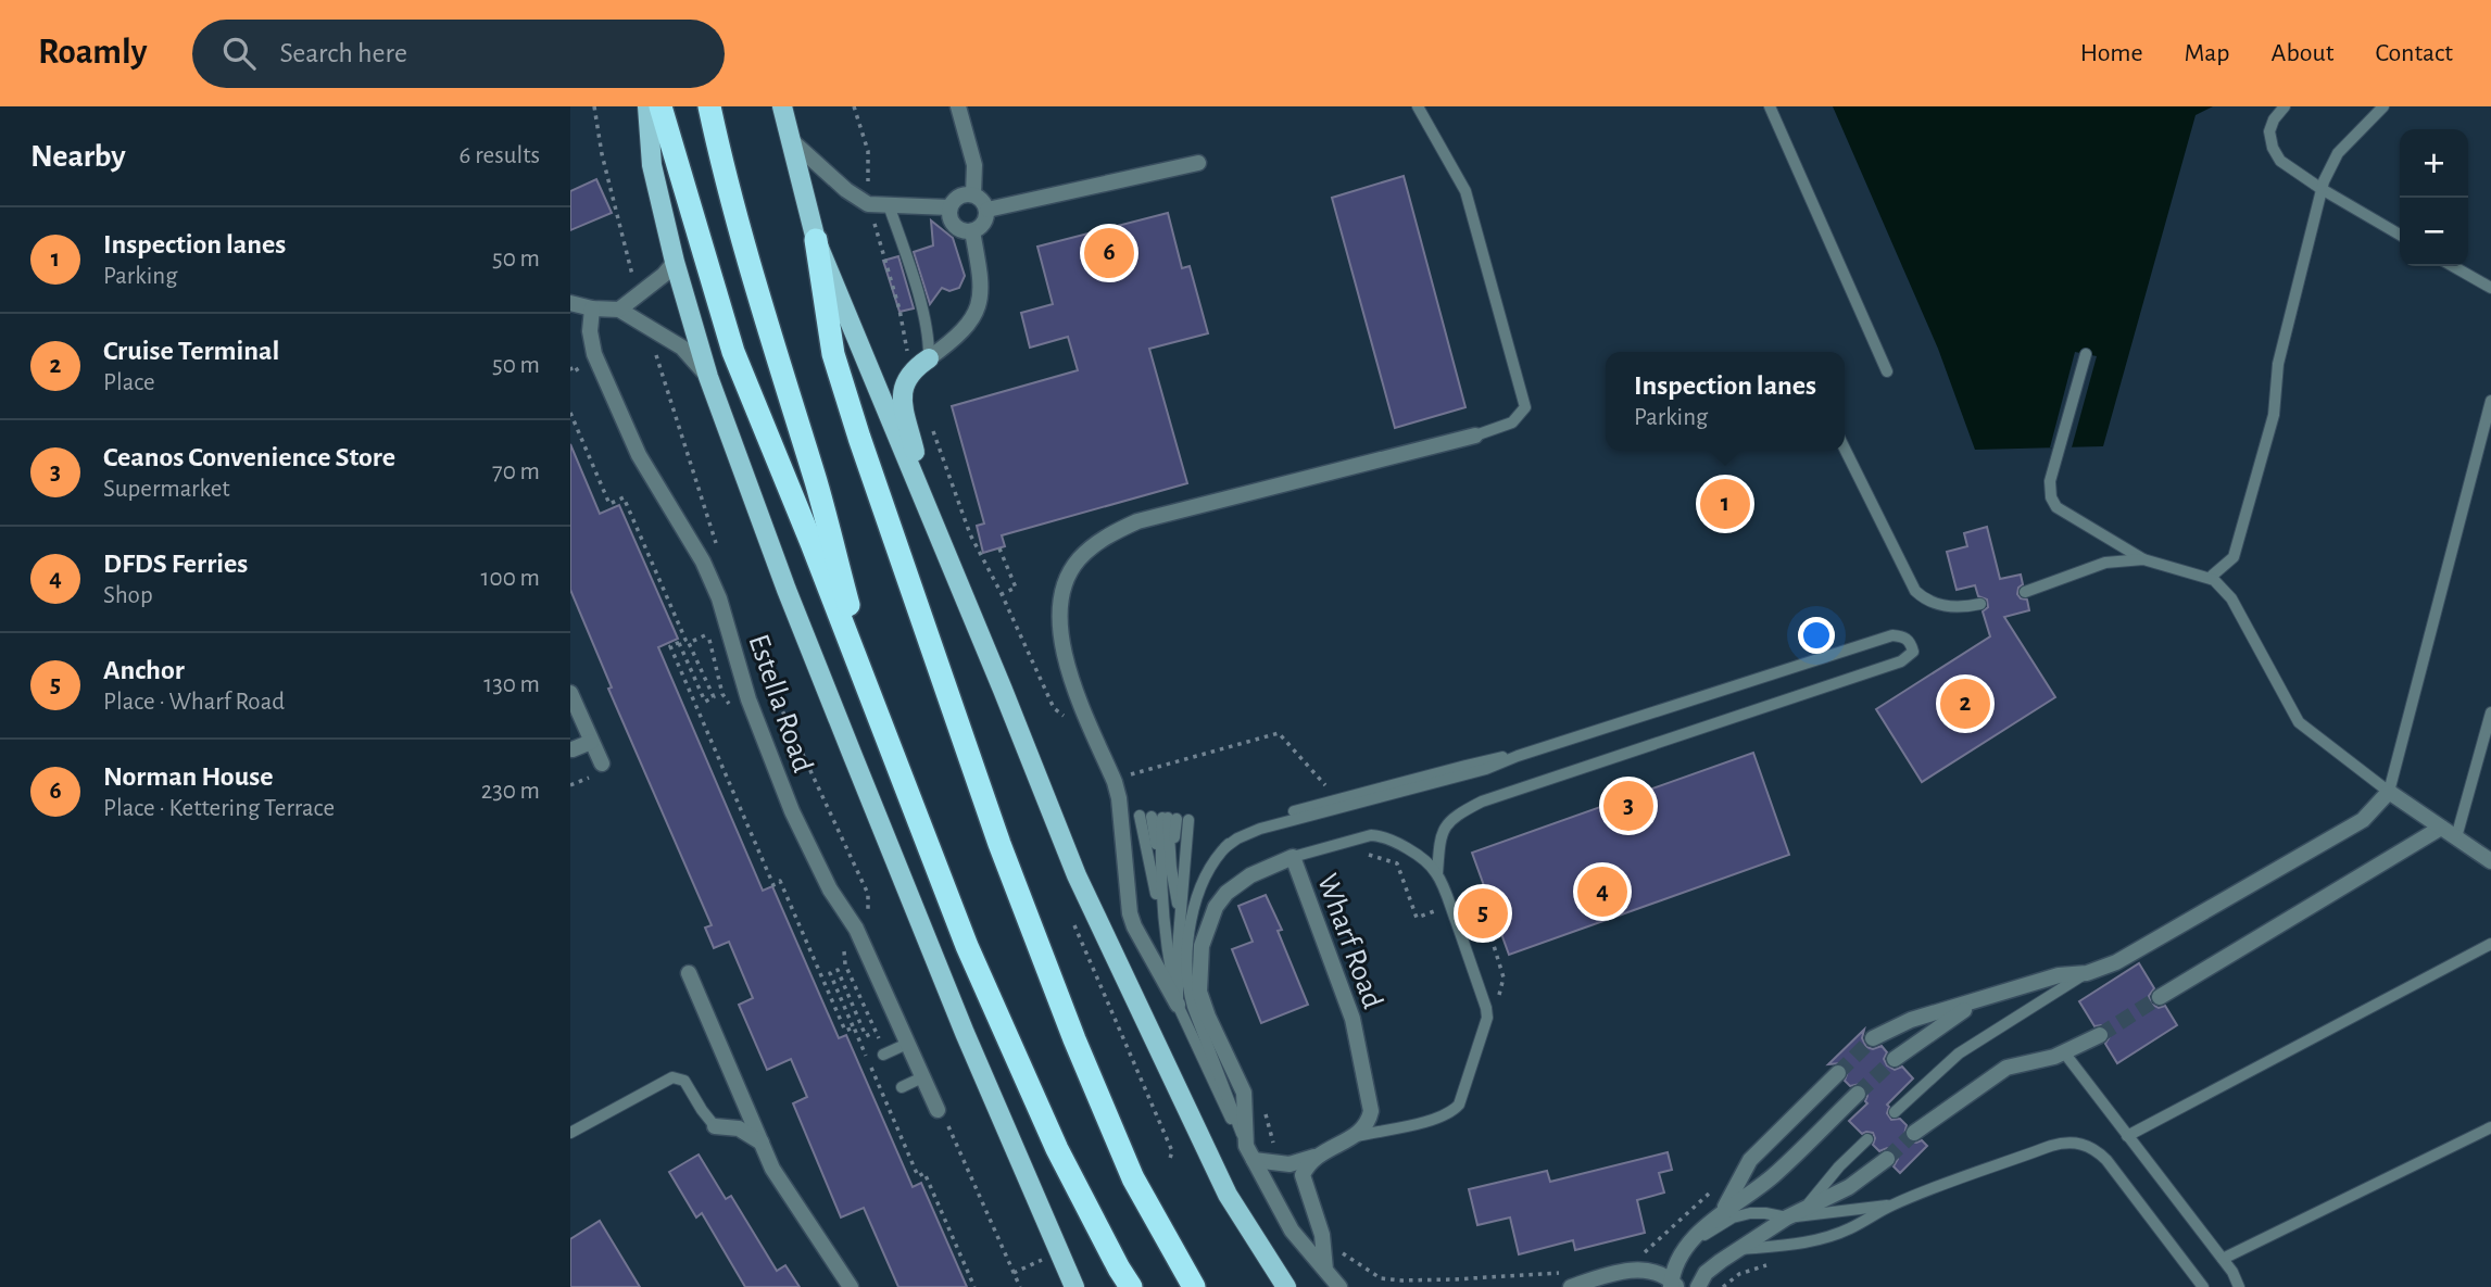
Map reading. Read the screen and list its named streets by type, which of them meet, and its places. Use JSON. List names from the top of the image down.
{
  "streets": {
    "street": ["Estella Road", "Wharf Road"]
  },
  "page": {
    "header": "Roamly",
    "search": "Search here",
    "nav": [
      "Home",
      "Map",
      "About",
      "Contact"
    ],
    "heading": ["Nearby", "6 results"],
    "map_buttons": ["+", "−"],
    "list": [
      {
        "mark": "1",
        "name": "Inspection lanes",
        "note": "Parking",
        "value": "50 m"
      },
      {
        "mark": "2",
        "name": "Cruise Terminal",
        "note": "Place",
        "value": "50 m"
      },
      {
        "mark": "3",
        "name": "Ceanos Convenience Store",
        "note": "Supermarket",
        "value": "70 m"
      },
      {
        "mark": "4",
        "name": "DFDS Ferries",
        "note": "Shop",
        "value": "100 m"
      },
      {
        "mark": "5",
        "name": "Anchor",
        "note": "Place · Wharf Road",
        "value": "130 m"
      },
      {
        "mark": "6",
        "name": "Norman House",
        "note": "Place · Kettering Terrace",
        "value": "230 m"
      }
    ],
    "pins": [
      "6",
      "1",
      "2",
      "3",
      "4",
      "5"
    ],
    "popup": ["Inspection lanes", "Parking"]
  }
}
